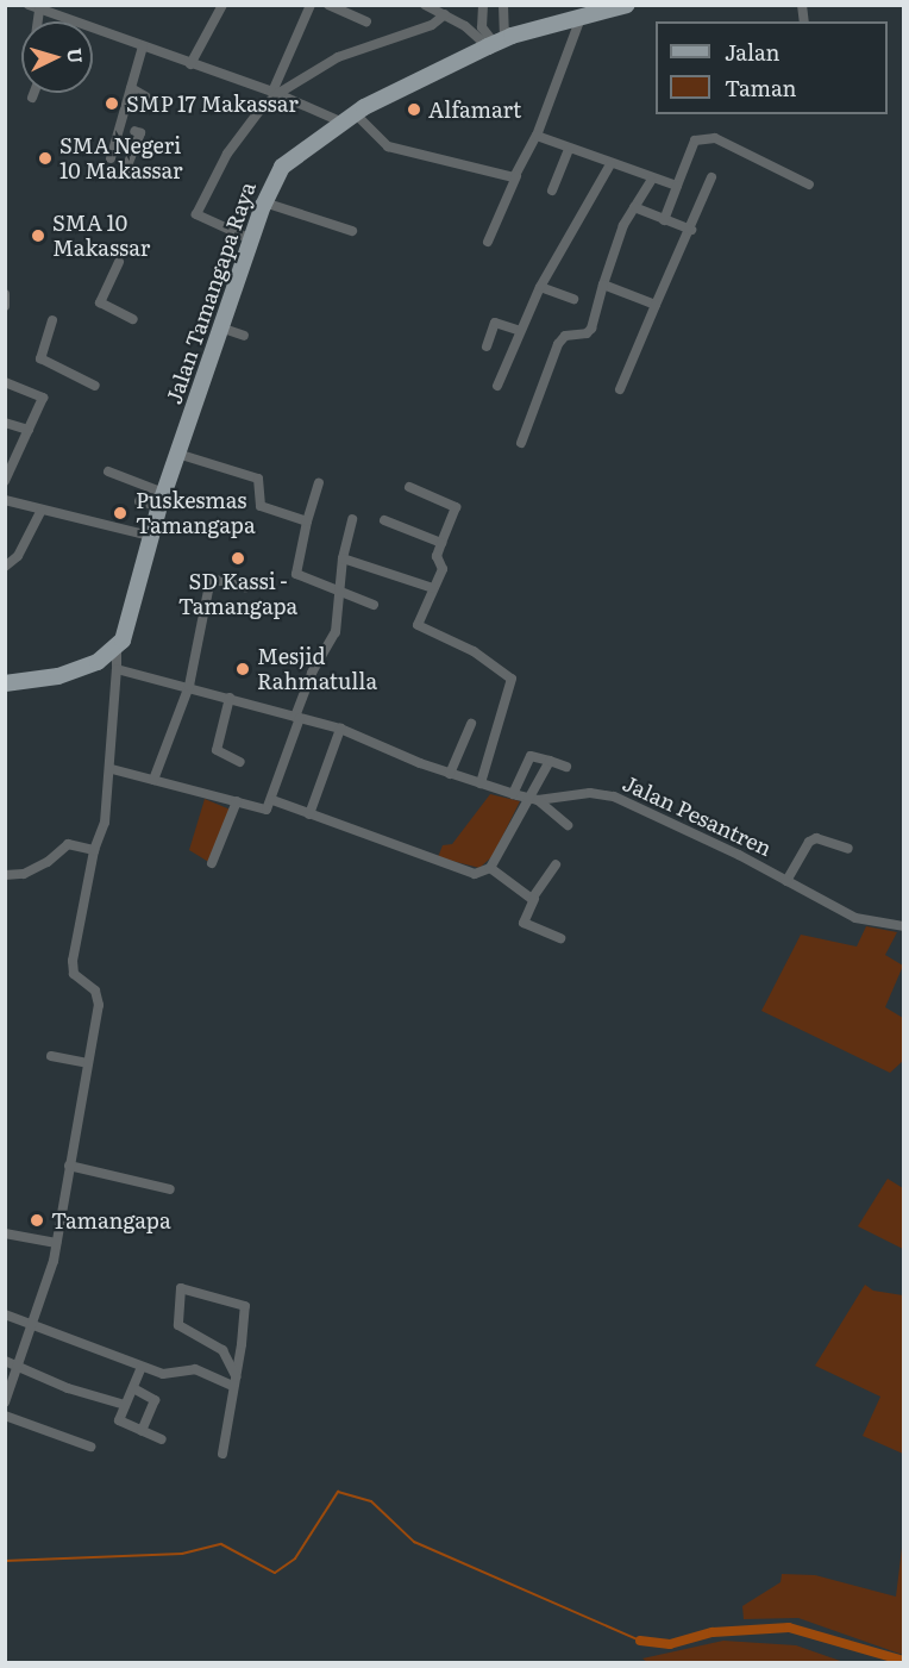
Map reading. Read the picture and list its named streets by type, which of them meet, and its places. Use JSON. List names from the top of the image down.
{
  "streets": {
    "main road": ["Jalan Tamangapa Raya"],
    "street": ["Jalan Pesantren"]
  },
  "places": [
    "SMP 17 Makassar",
    "Alfamart",
    "SMA Negeri 10 Makassar",
    "SMA 10 Makassar",
    "Puskesmas Tamangapa",
    "SD Kassi - Tamangapa",
    "Mesjid Rahmatulla",
    "Tamangapa"
  ],
  "legend": ["Jalan", "Taman"],
  "north": "right"
}
